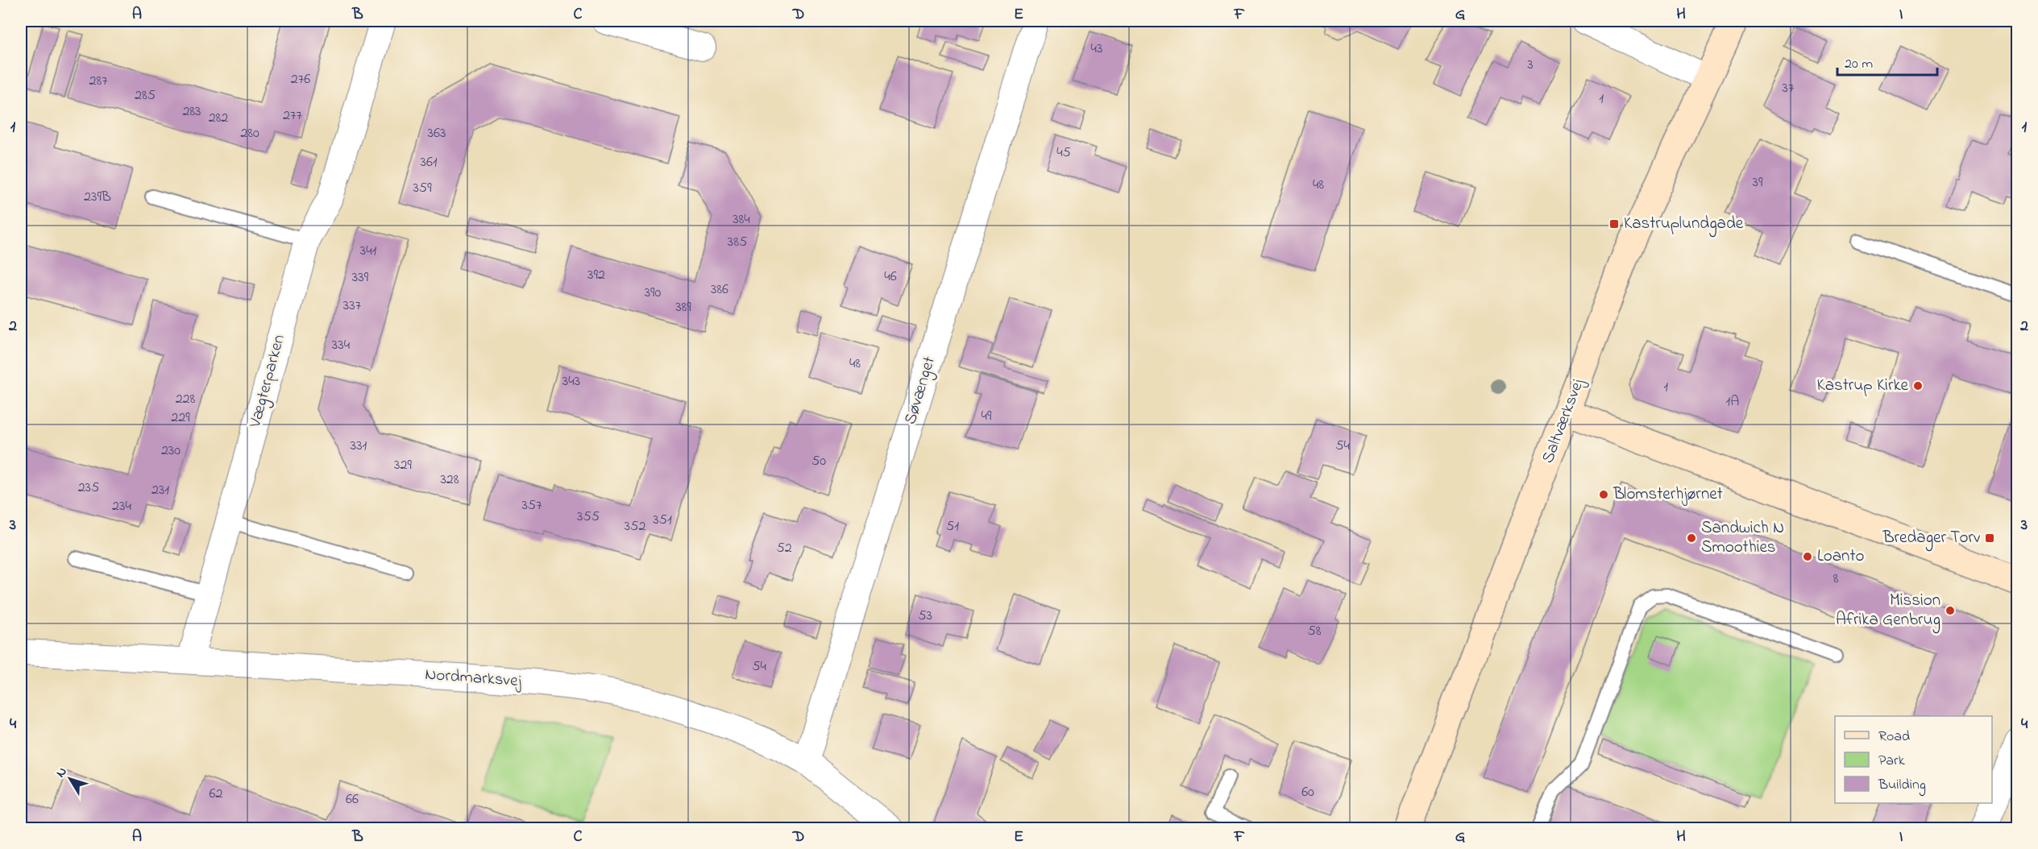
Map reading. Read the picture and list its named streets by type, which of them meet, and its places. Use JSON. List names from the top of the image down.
{
  "streets": {
    "street": [
      "Vægterparken",
      "Søvænget",
      "Saltværksvej",
      "Nordmarksvej"
    ]
  },
  "crossings": [
    ["Vægterparken", "Nordmarksvej"],
    ["Søvænget", "Nordmarksvej"]
  ],
  "places": {
    "transit": ["Kastruplundgade", "Bredager Torv"],
    "other": [
      "Kastrup Kirke",
      "Blomsterhjørnet",
      "Sandwich N Smoothies",
      "Loanto",
      "Mission Afrika Genbrug"
    ]
  },
  "house_numbers": [
    "43",
    "3",
    "276",
    "287",
    "37",
    "285",
    "1",
    "283",
    "277",
    "282",
    "280",
    "363",
    "45",
    "361",
    "39",
    "48",
    "359",
    "239B",
    "384",
    "385",
    "341",
    "392",
    "46",
    "339",
    "386",
    "390",
    "337",
    "389",
    "334",
    "48",
    "343",
    "1",
    "228",
    "1A",
    "49",
    "229",
    "331",
    "54",
    "230",
    "50",
    "329",
    "328",
    "235",
    "231",
    "357",
    "234",
    "355",
    "351",
    "352",
    "51",
    "52",
    "8",
    "53",
    "58",
    "54",
    "60",
    "62",
    "66"
  ],
  "legend": ["Road", "Park", "Building"],
  "scale_bar": "20 m",
  "north": "top left",
  "grid": {
    "columns": [
      "A",
      "B",
      "C",
      "D",
      "E",
      "F",
      "G",
      "H",
      "I"
    ],
    "rows": [
      "1",
      "2",
      "3",
      "4"
    ]
  }
}
